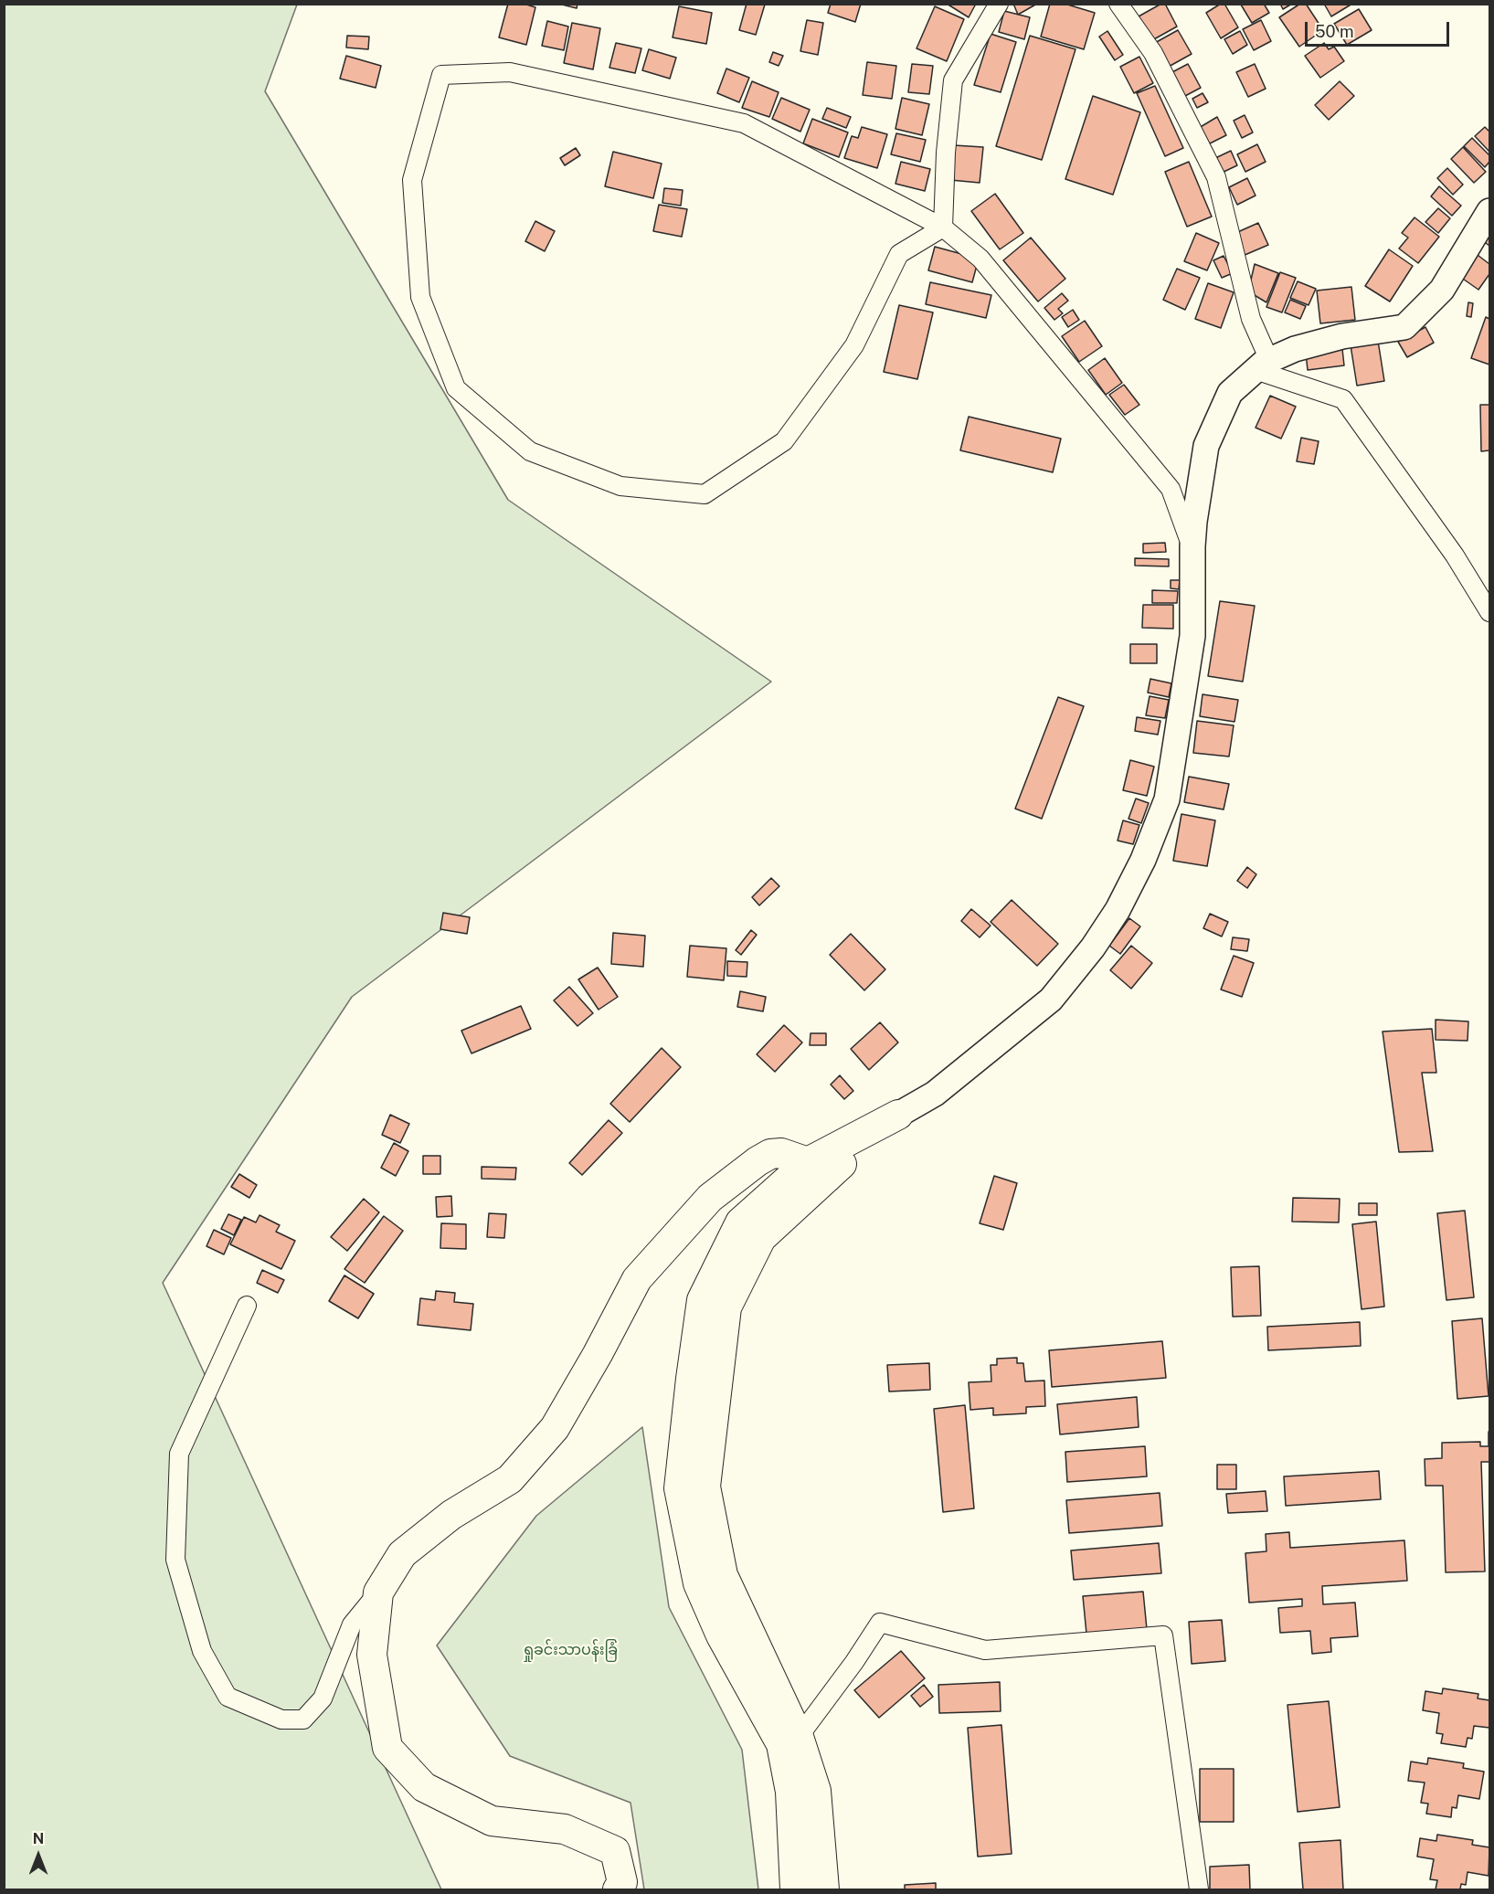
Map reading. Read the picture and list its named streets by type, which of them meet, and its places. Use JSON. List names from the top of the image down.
{
  "parks": ["ရှုခင်းသာပန်းခြံ"],
  "scale_bar": "50 m",
  "north": "top"
}
